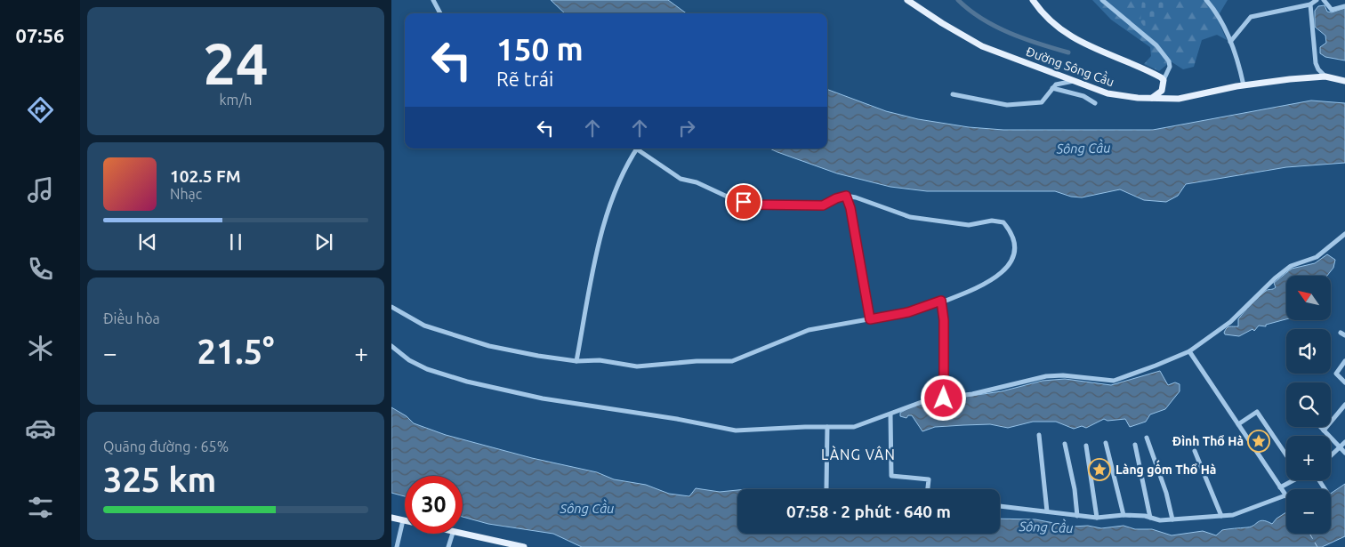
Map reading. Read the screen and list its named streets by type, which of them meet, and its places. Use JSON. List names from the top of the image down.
{
  "streets": {
    "main road": ["Đường Sông Cầu"]
  },
  "districts": ["LÀNG VÂN"],
  "water": ["Sông Cầu"],
  "places": {
    "place": ["Đình Thổ Hà", "Làng gốm Thổ Hà"]
  },
  "north": "top left",
  "page": {
    "tabs": "07:56",
    "tile": [
      ["24", "km/h"],
      "Điều hòa",
      ["Quãng đường · 65%", "325 km"]
    ],
    "turn": ["150 m", "Rẽ trái"],
    "song": ["102.5 FM", "Nhạc"],
    "map_buttons": ["+", "−"],
    "heat": ["−", "21.5°", "+"],
    "limit": "30",
    "trip": "07:58 · 2 phút · 640 m"
  }
}
